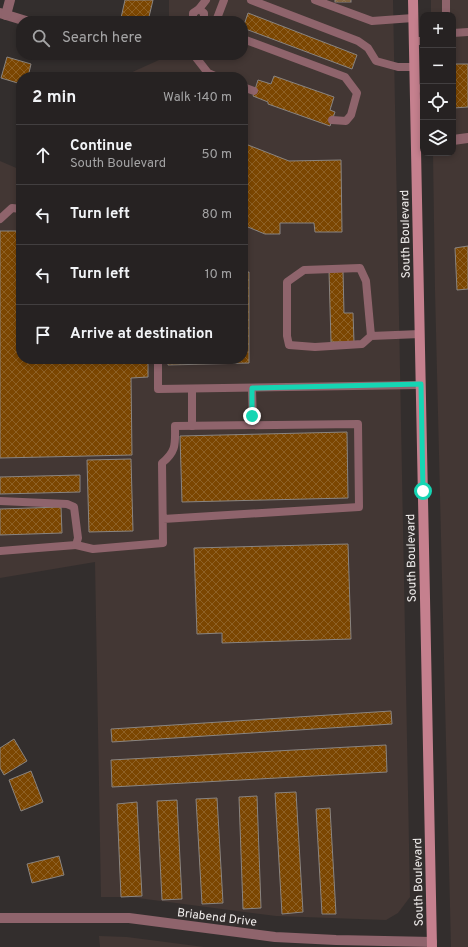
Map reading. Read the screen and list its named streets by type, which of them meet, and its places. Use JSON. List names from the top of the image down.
{
  "streets": {
    "main road": ["South Boulevard"],
    "street": ["Briabend Drive"]
  },
  "crossings": [
    ["South Boulevard", "Briabend Drive"]
  ],
  "page": {
    "map_buttons": ["+", "−"],
    "search": "Search here",
    "heading": ["2 min", "Walk · 140 m"],
    "list": [
      ["Continue", "South Boulevard", "50 m"],
      ["Turn left", "80 m"],
      ["Turn left", "10 m"],
      "Arrive at destination"
    ]
  }
}
